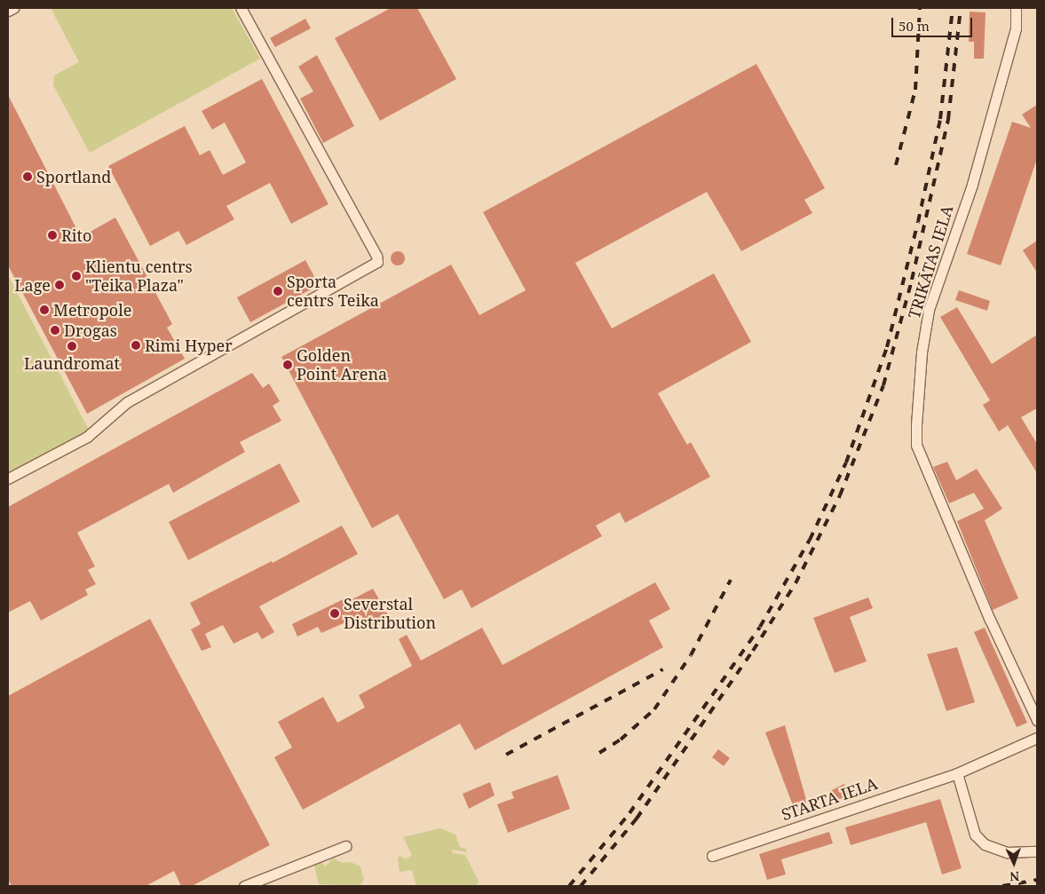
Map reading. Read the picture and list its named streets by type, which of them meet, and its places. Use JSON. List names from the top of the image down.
{
  "streets": {
    "street": ["TRIKĀTAS IELA", "STARTA IELA"]
  },
  "places": [
    "Sportland",
    "Rito",
    "Klientu centrs \"Teika Plaza\"",
    "Lage",
    "Sporta centrs Teika",
    "Metropole",
    "Drogas",
    "Rimi Hyper",
    "Laundromat",
    "Golden Point Arena",
    "Severstal Distribution"
  ],
  "scale_bar": "50 m",
  "north": "bottom"
}
